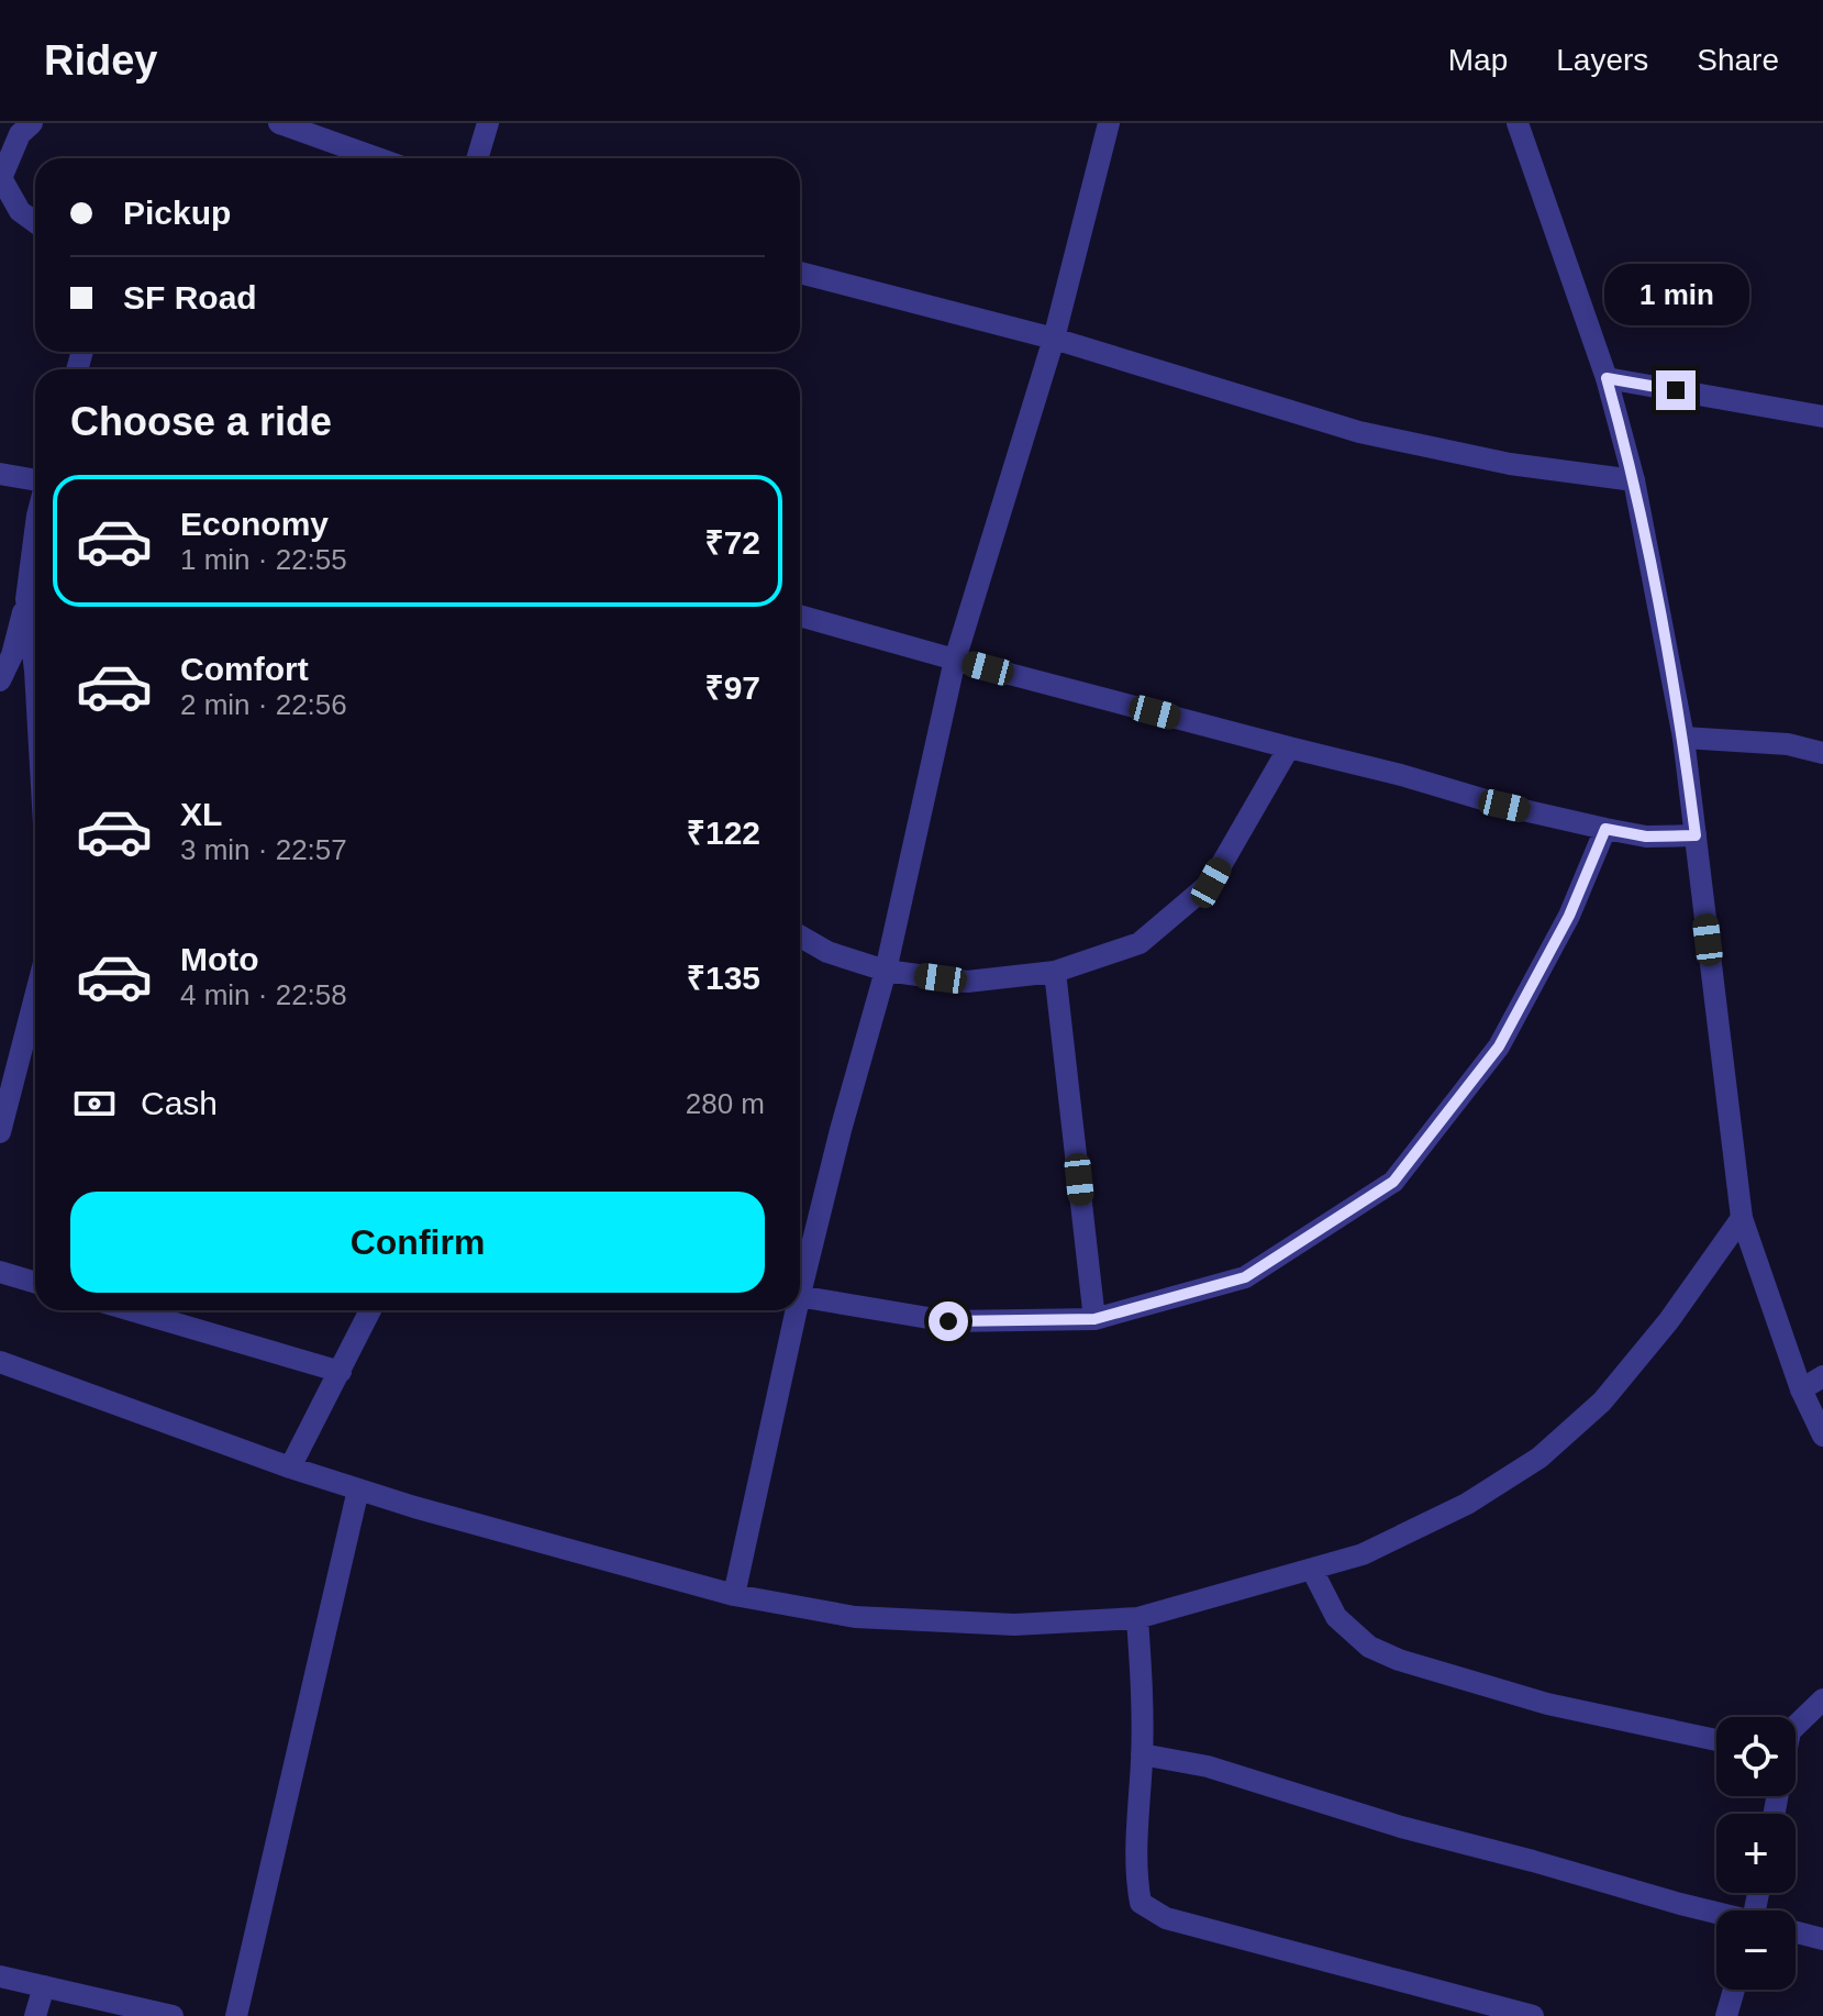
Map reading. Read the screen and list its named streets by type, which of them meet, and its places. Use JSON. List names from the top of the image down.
{
  "page": {
    "header": "Ridey",
    "nav": ["Map", "Layers", "Share"],
    "banner": ["Pickup", "SF Road"],
    "bubble": "1 min",
    "heading": "Choose a ride",
    "list": [
      {
        "name": "Economy",
        "note": "1 min · 22:55",
        "value": "₹72"
      },
      {
        "name": "Comfort",
        "note": "2 min · 22:56",
        "value": "₹97"
      },
      {
        "name": "XL",
        "note": "3 min · 22:57",
        "value": "₹122"
      },
      {
        "name": "Moto",
        "note": "4 min · 22:58",
        "value": "₹135"
      }
    ],
    "pay": ["Cash", "280 m"],
    "buttons": "Confirm",
    "map_buttons": ["+", "−"]
  }
}
